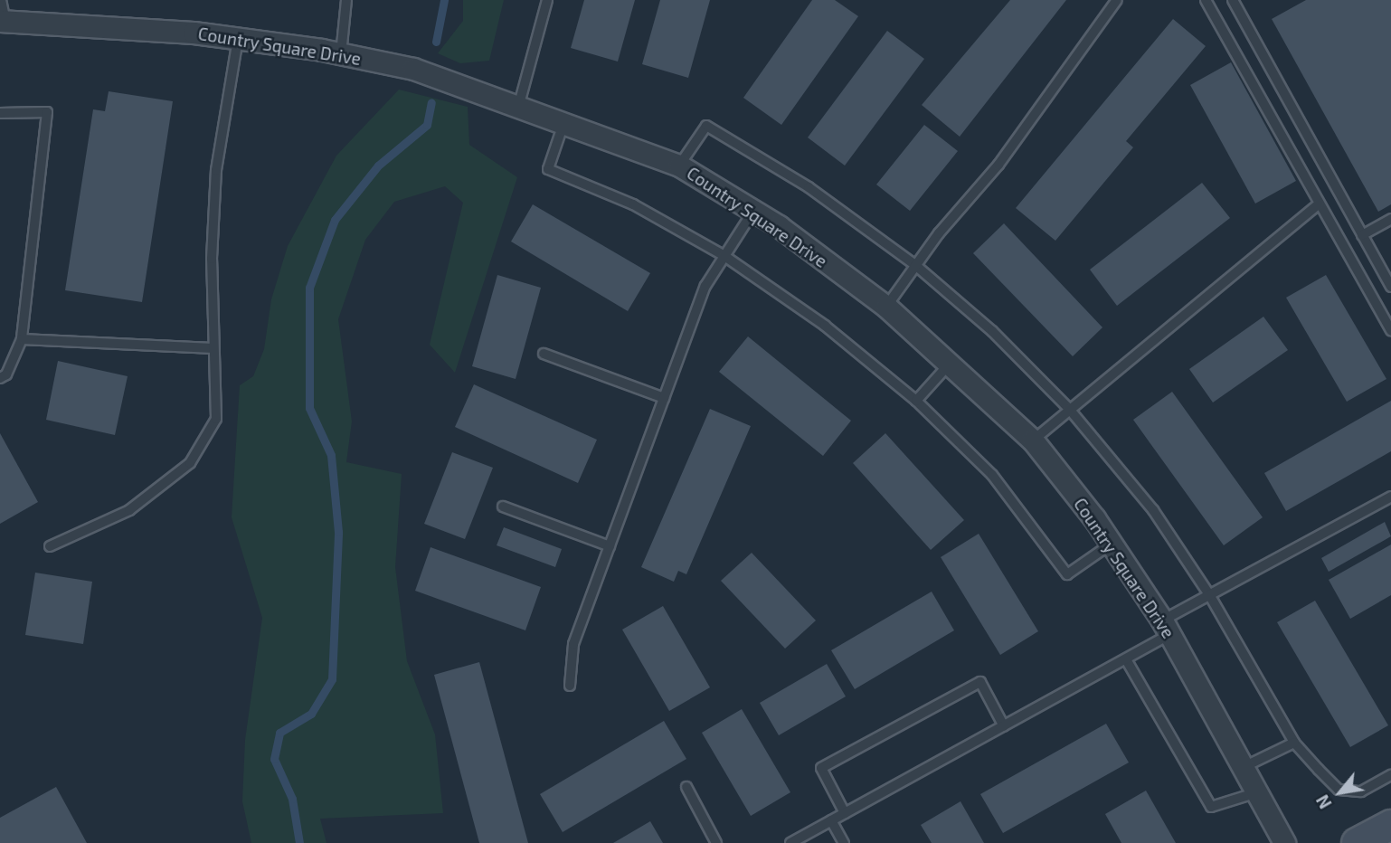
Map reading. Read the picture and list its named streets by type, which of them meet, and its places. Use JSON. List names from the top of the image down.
{
  "streets": {
    "street": ["Country Square Drive"]
  },
  "north": "bottom left"
}
